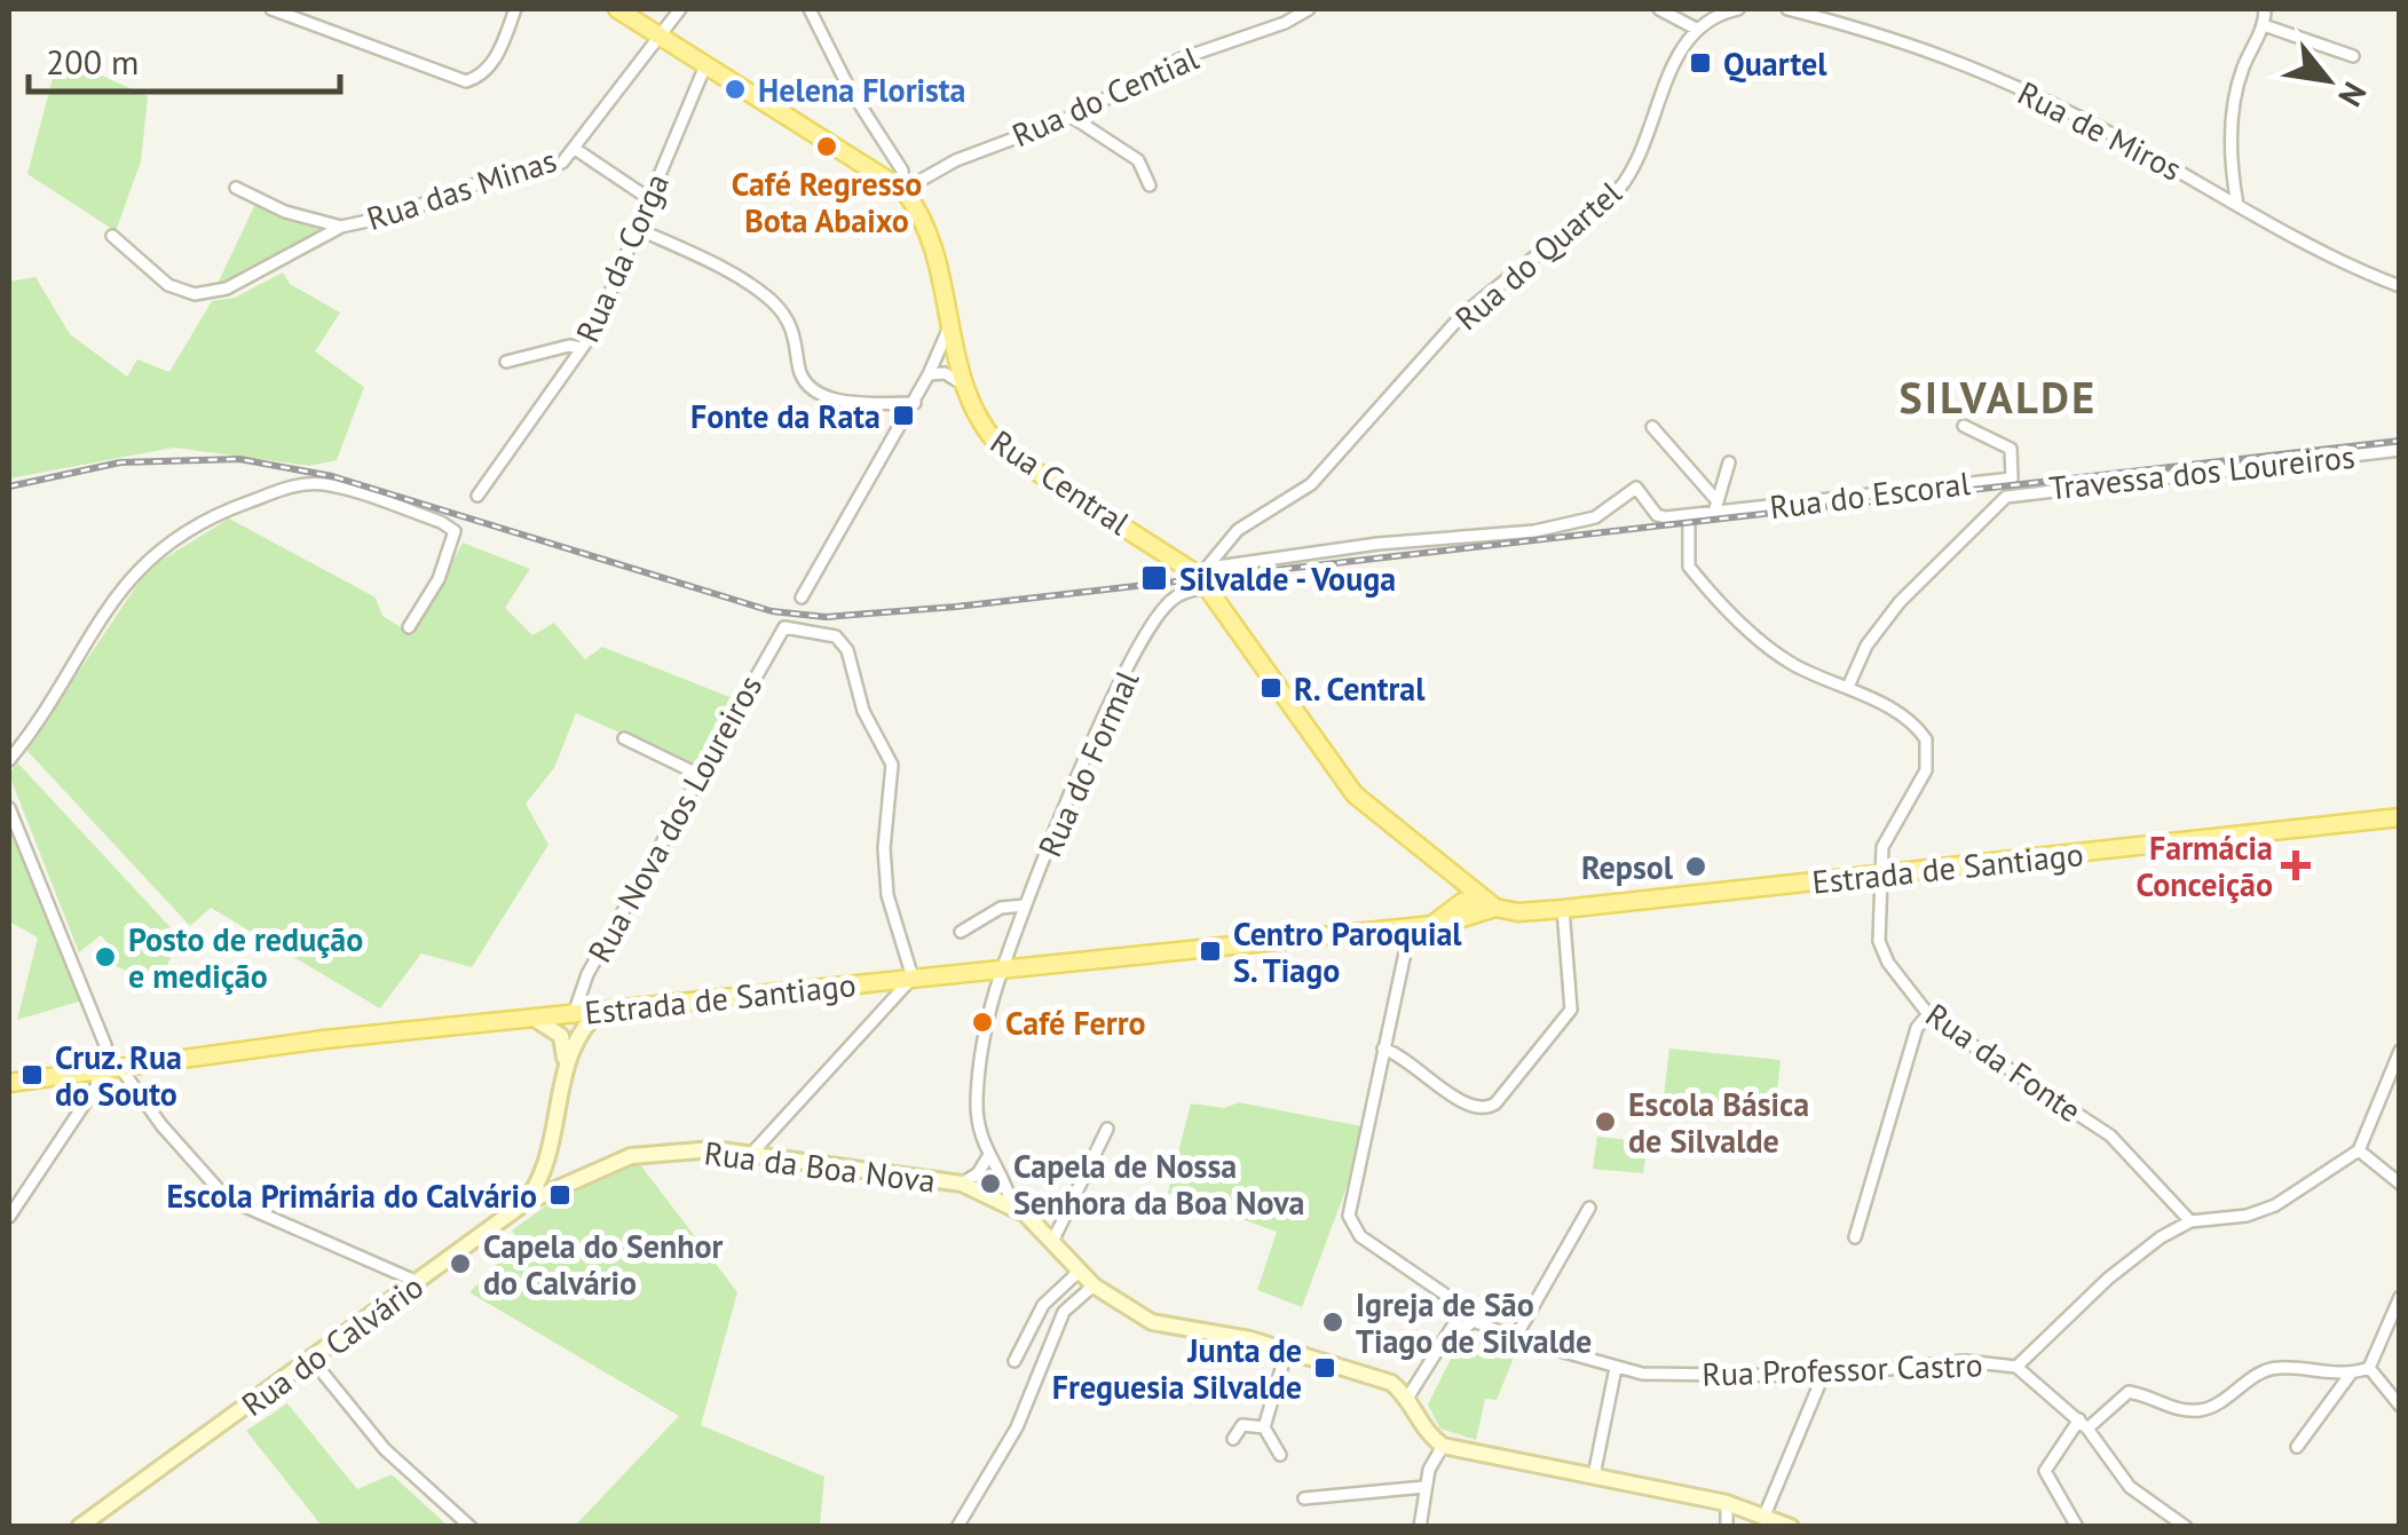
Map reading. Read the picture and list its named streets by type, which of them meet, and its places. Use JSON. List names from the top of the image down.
{
  "streets": {
    "main road": [
      "Rua Central",
      "Estrada de Santiago",
      "Rua da Boa Nova",
      "Rua do Calvário"
    ],
    "street": [
      "Rua do Cential",
      "Rua de Miros",
      "Rua das Minas",
      "Rua do Quartel",
      "Rua da Corga",
      "Travessa dos Loureiros",
      "Rua do Escoral",
      "Rua do Formal",
      "Rua Nova dos Loureiros",
      "Rua da Fonte",
      "Rua Professor Castro"
    ]
  },
  "crossings": [
    ["Rua do Cential", "Rua Central"],
    ["Rua das Minas", "Rua Central"],
    ["Rua do Quartel", "Rua Central"],
    ["Rua do Quartel", "Rua do Escoral"],
    ["Rua do Quartel", "Rua do Formal"],
    ["Rua da Corga", "Rua Central"],
    ["Travessa dos Loureiros", "Rua da Fonte"],
    ["Rua Central", "Rua do Escoral"],
    ["Rua Central", "Rua do Formal"],
    ["Rua Central", "Estrada de Santiago"],
    ["Rua do Escoral", "Rua do Formal"],
    ["Rua do Formal", "Estrada de Santiago"],
    ["Rua Nova dos Loureiros", "Estrada de Santiago"],
    ["Estrada de Santiago", "Rua da Fonte"],
    ["Rua da Boa Nova", "Rua do Calvário"]
  ],
  "districts": ["SILVALDE"],
  "places": {
    "transit": [
      "Quartel",
      "Fonte da Rata",
      "Silvalde - Vouga",
      "R. Central",
      "Centro Paroquial S. Tiago",
      "Cruz. Rua do Souto",
      "Escola Primária do Calvário",
      "Junta de Freguesia Silvalde"
    ],
    "other": [
      "Helena Florista",
      "Café Regresso Bota Abaixo",
      "Repsol",
      "Posto de redução e medição",
      "Café Ferro",
      "Escola Básica de Silvalde",
      "Capela de Nossa Senhora da Boa Nova",
      "Capela do Senhor do Calvário",
      "Igreja de São Tiago de Silvalde"
    ],
    "health": ["Farmácia Conceição"]
  },
  "scale_bar": "200 m",
  "north": "bottom right"
}
